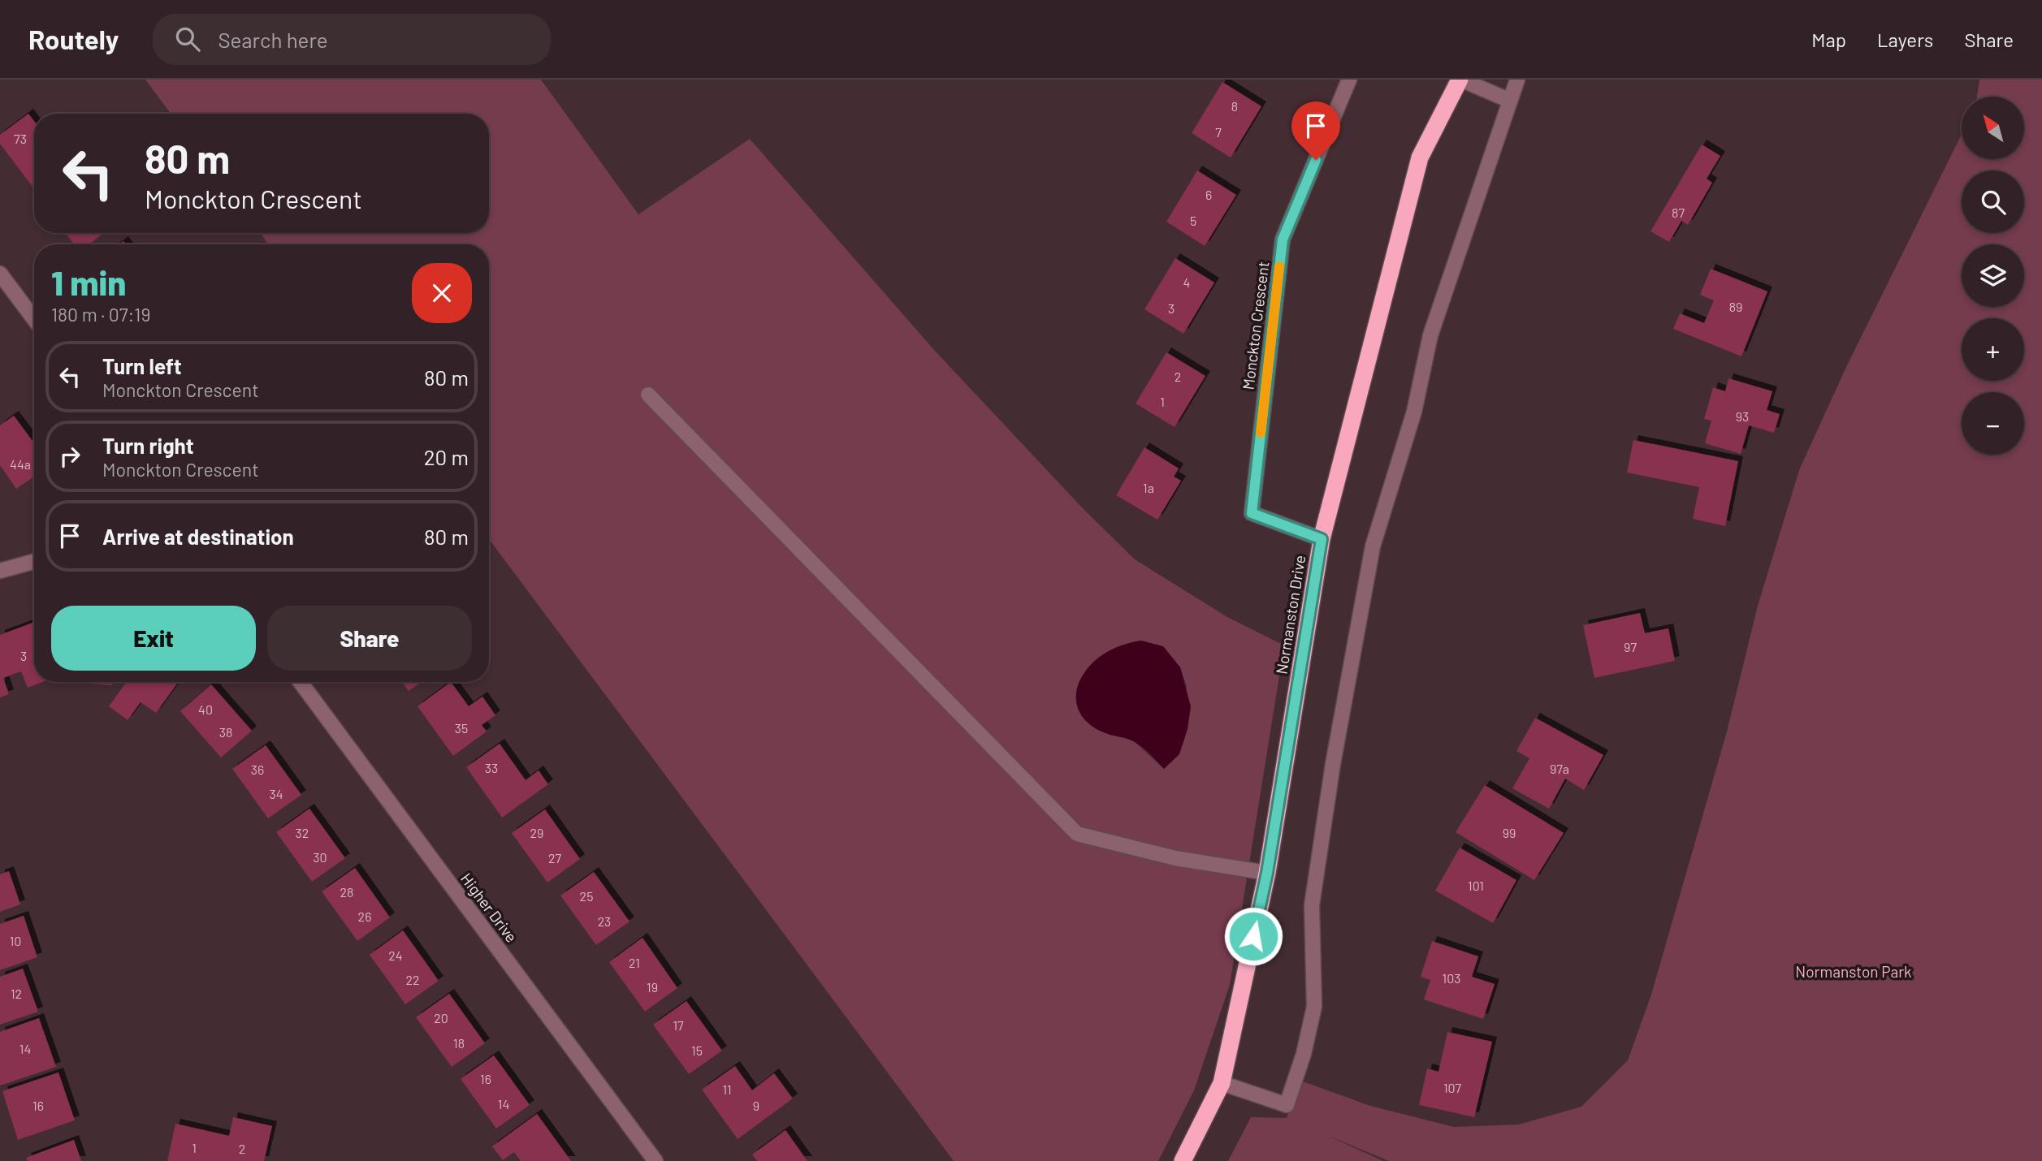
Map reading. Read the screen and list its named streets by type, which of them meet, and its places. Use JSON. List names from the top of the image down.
{
  "streets": {
    "highway": ["Normanston Drive"],
    "street": ["Monckton Crescent", "Higher Drive"]
  },
  "crossings": [
    ["Monckton Crescent", "Normanston Drive"]
  ],
  "parks": ["Normanston Park"],
  "house_numbers": [
    "8",
    "7",
    "73",
    "6",
    "87",
    "5",
    "4",
    "89",
    "3",
    "2",
    "1",
    "93",
    "44a",
    "1a",
    "97",
    "3",
    "40",
    "35",
    "38",
    "33",
    "97a",
    "36",
    "34",
    "32",
    "29",
    "99",
    "30",
    "27",
    "101",
    "28",
    "25",
    "26",
    "23",
    "10",
    "24",
    "21",
    "103",
    "22",
    "19",
    "12",
    "20",
    "17",
    "18",
    "14",
    "15",
    "16",
    "107",
    "11",
    "14",
    "16",
    "9",
    "1",
    "2"
  ],
  "north": "top left",
  "page": {
    "header": "Routely",
    "search": "Search here",
    "nav": ["Map", "Layers", "Share"],
    "map_buttons": ["+", "−"],
    "turn": ["80 m", "Monckton Crescent"],
    "heading": ["1 min", "180 m · 07:19"],
    "list": [
      {
        "name": "Turn left",
        "note": "Monckton Crescent",
        "value": "80 m"
      },
      {
        "name": "Turn right",
        "note": "Monckton Crescent",
        "value": "20 m"
      },
      {
        "name": "Arrive at destination",
        "value": "80 m"
      }
    ],
    "buttons": ["Exit", "Share"]
  }
}
